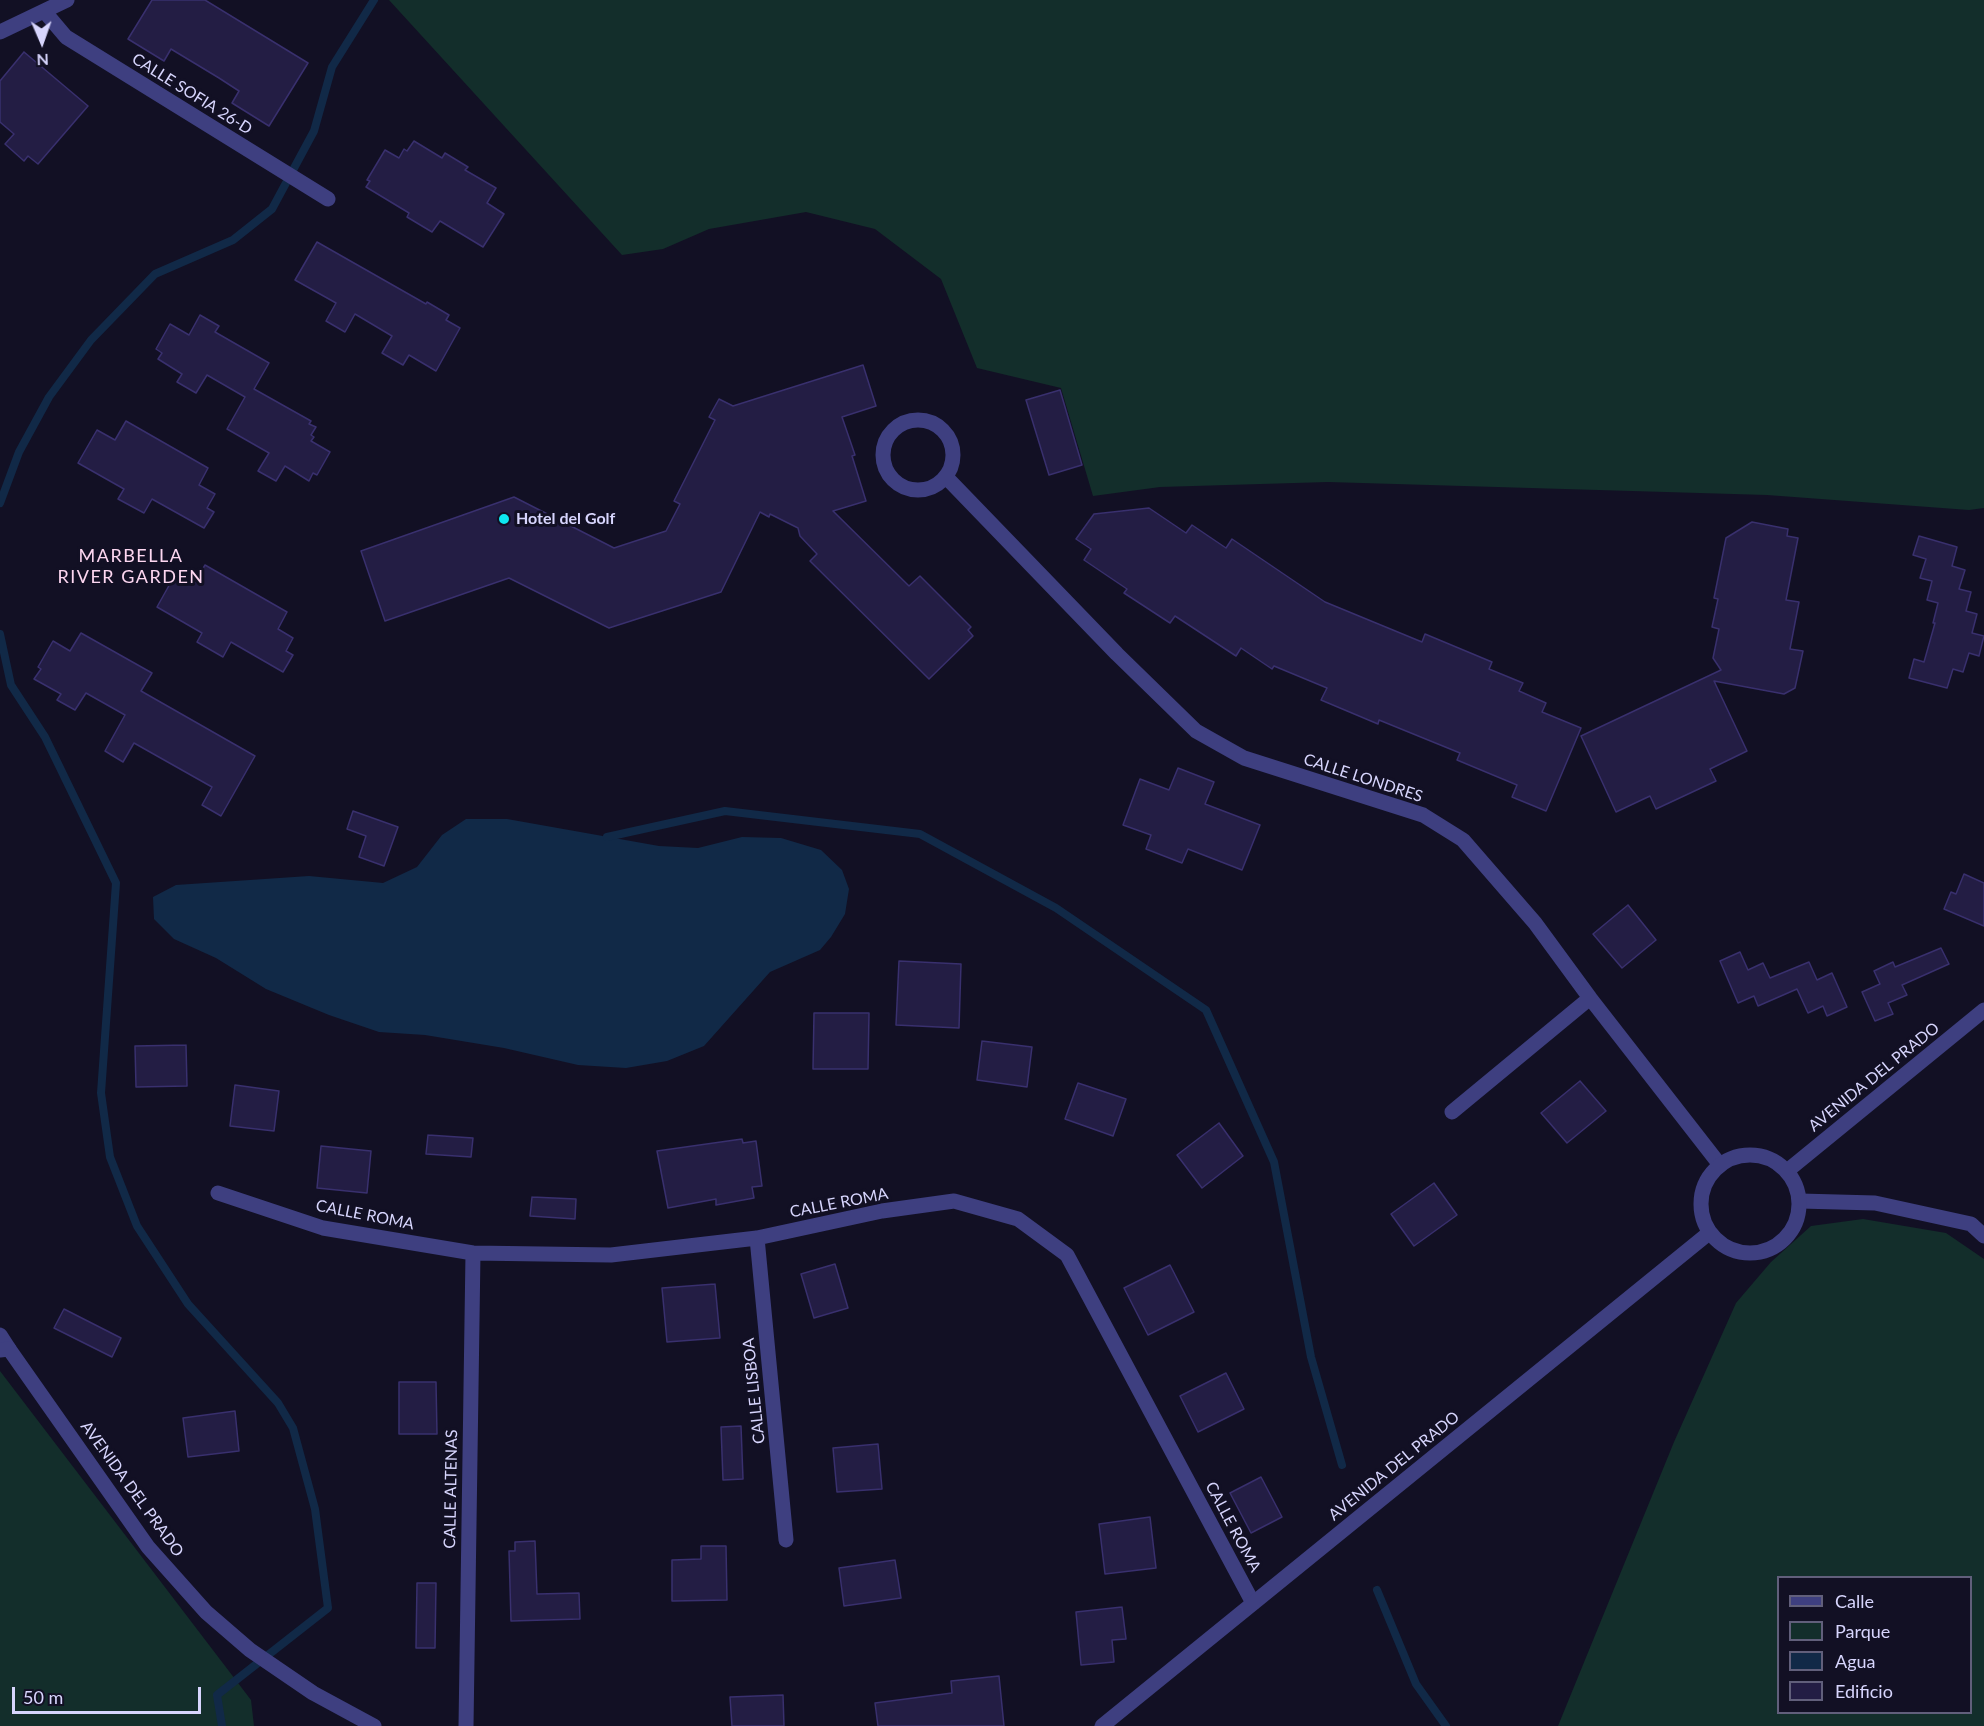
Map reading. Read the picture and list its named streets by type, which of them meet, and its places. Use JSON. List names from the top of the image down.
{
  "streets": {
    "street": [
      "CALLE SOFIA 26-D",
      "CALLE LONDRES",
      "AVENIDA DEL PRADO",
      "CALLE ROMA",
      "CALLE LISBOA",
      "CALLE ALTENAS"
    ]
  },
  "crossings": [
    ["CALLE LONDRES", "AVENIDA DEL PRADO"],
    ["AVENIDA DEL PRADO", "CALLE ROMA"],
    ["CALLE ROMA", "CALLE LISBOA"],
    ["CALLE ROMA", "CALLE ALTENAS"]
  ],
  "districts": ["MARBELLA RIVER GARDEN"],
  "places": ["Hotel del Golf"],
  "legend": [
    "Calle",
    "Parque",
    "Agua",
    "Edificio"
  ],
  "scale_bar": "50 m",
  "north": "bottom"
}
